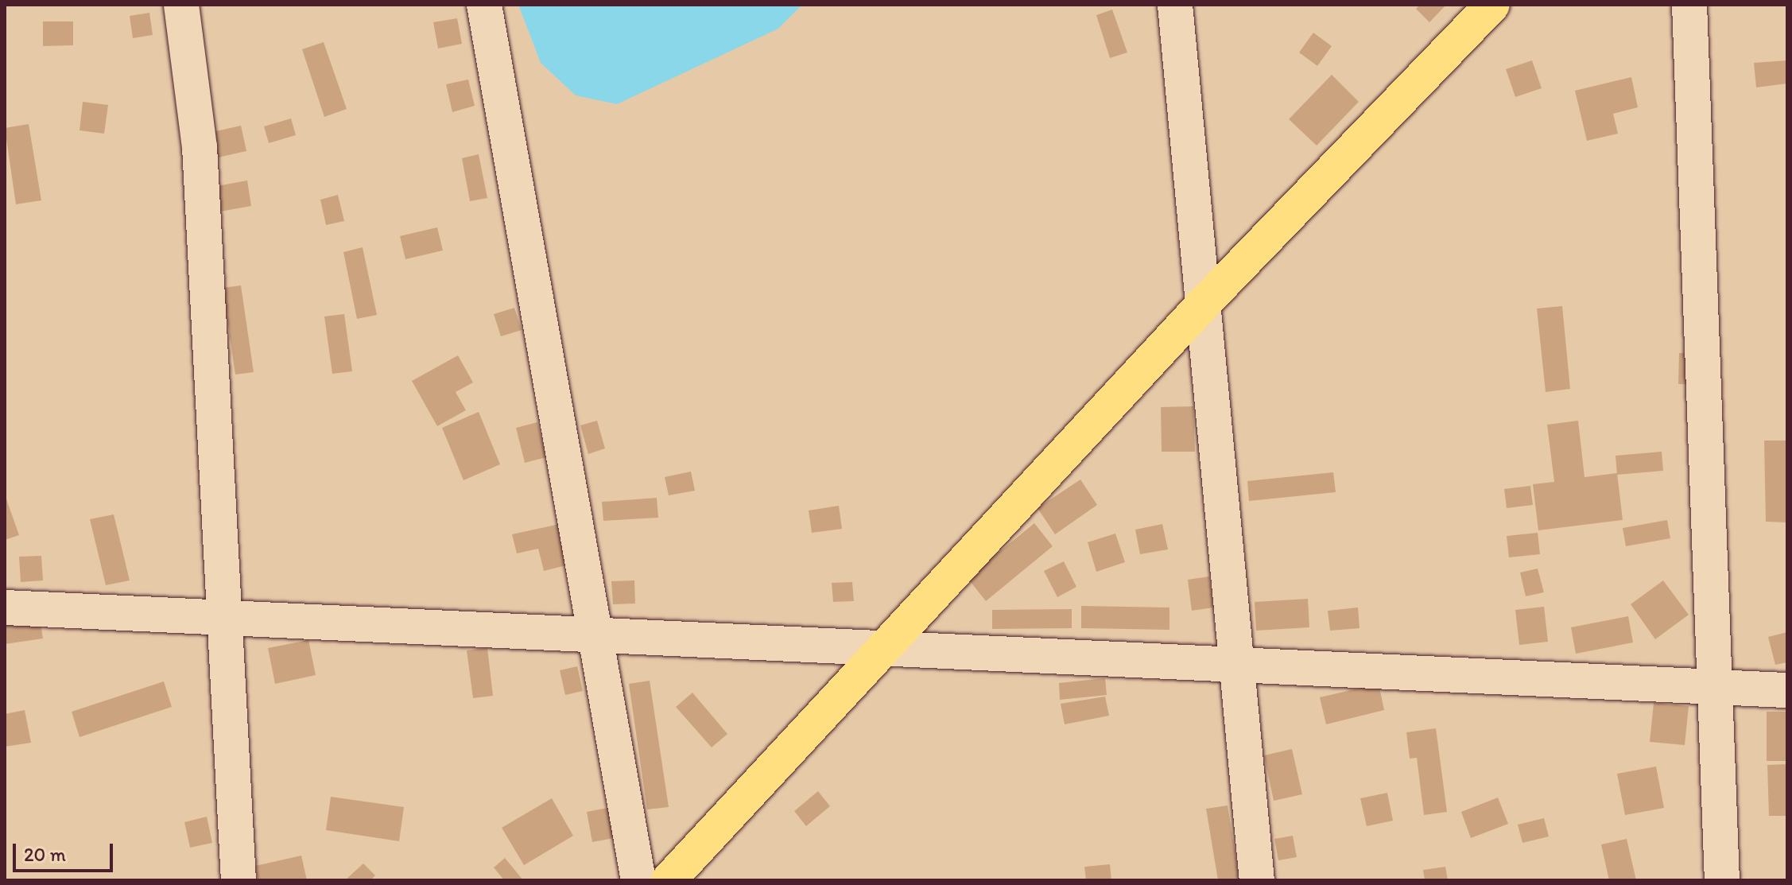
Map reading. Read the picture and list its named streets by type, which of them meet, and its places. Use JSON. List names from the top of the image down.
{
  "scale_bar": "20 m"
}
